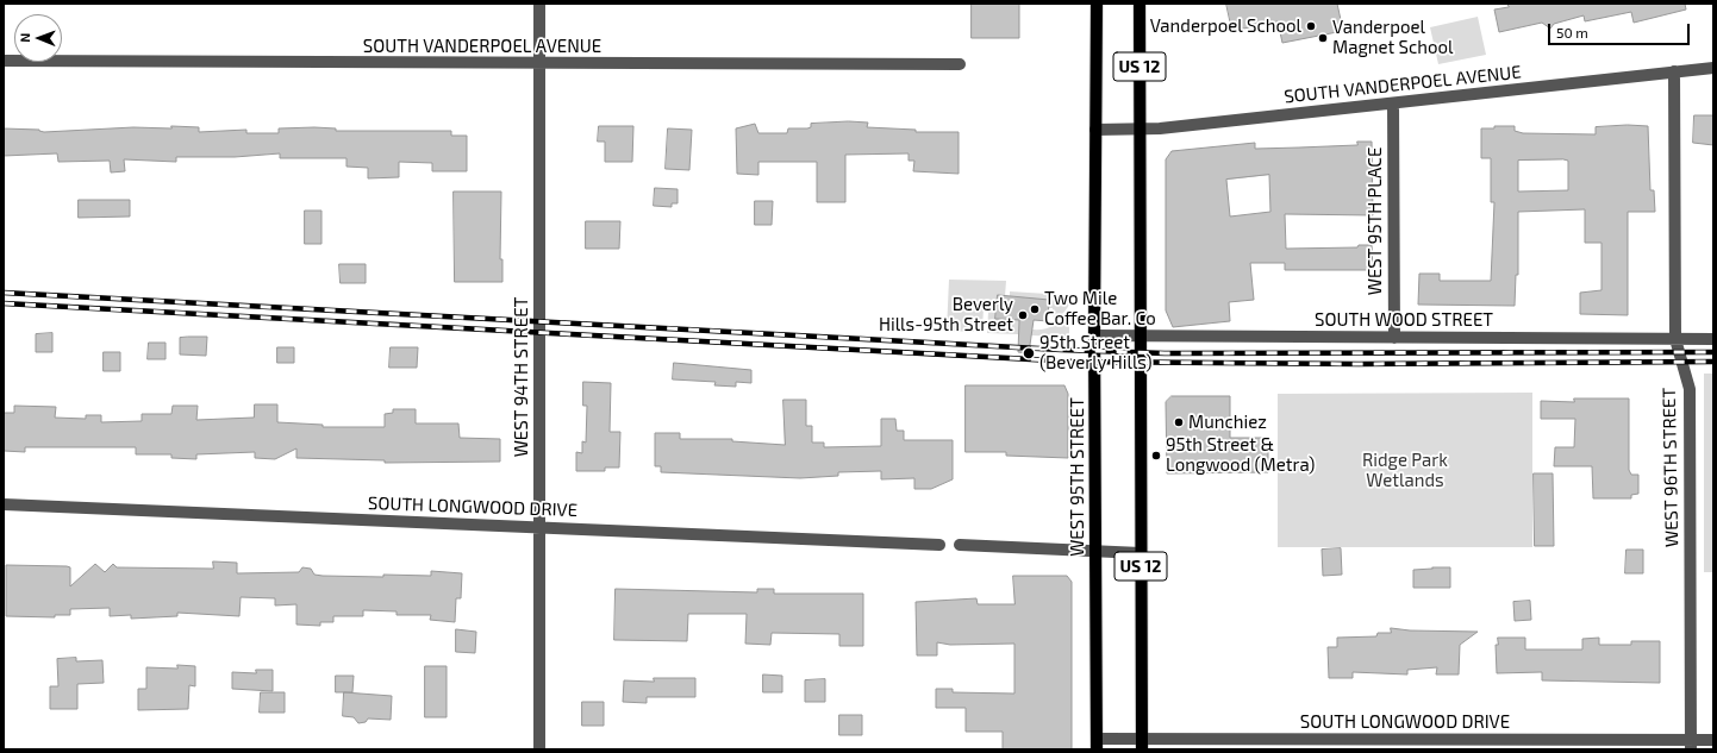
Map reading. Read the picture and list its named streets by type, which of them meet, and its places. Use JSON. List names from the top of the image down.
{
  "streets": {
    "main road": ["US 12", "WEST 95TH STREET"],
    "street": [
      "SOUTH VANDERPOEL AVENUE",
      "WEST 95TH PLACE",
      "SOUTH WOOD STREET",
      "WEST 94TH STREET",
      "WEST 96TH STREET",
      "SOUTH LONGWOOD DRIVE"
    ]
  },
  "crossings": [
    ["SOUTH VANDERPOEL AVENUE", "US 12"],
    ["SOUTH VANDERPOEL AVENUE", "WEST 95TH PLACE"],
    ["SOUTH VANDERPOEL AVENUE", "WEST 94TH STREET"],
    ["SOUTH VANDERPOEL AVENUE", "WEST 96TH STREET"],
    ["SOUTH VANDERPOEL AVENUE", "WEST 95TH STREET"],
    ["US 12", "SOUTH WOOD STREET"],
    ["US 12", "SOUTH LONGWOOD DRIVE"],
    ["WEST 95TH PLACE", "SOUTH WOOD STREET"],
    ["SOUTH WOOD STREET", "WEST 96TH STREET"],
    ["SOUTH WOOD STREET", "WEST 95TH STREET"],
    ["WEST 94TH STREET", "SOUTH LONGWOOD DRIVE"],
    ["WEST 96TH STREET", "SOUTH LONGWOOD DRIVE"],
    ["WEST 95TH STREET", "SOUTH LONGWOOD DRIVE"]
  ],
  "parks": ["Ridge Park Wetlands"],
  "places": [
    "Vanderpoel School",
    "Vanderpoel Magnet School",
    "Two Mile Coffee Bar. Co",
    "Beverly Hills-95th Street",
    "95th Street (Beverly Hills)",
    "Munchiez",
    "95th Street & Longwood (Metra)"
  ],
  "scale_bar": "50 m",
  "north": "left"
}
